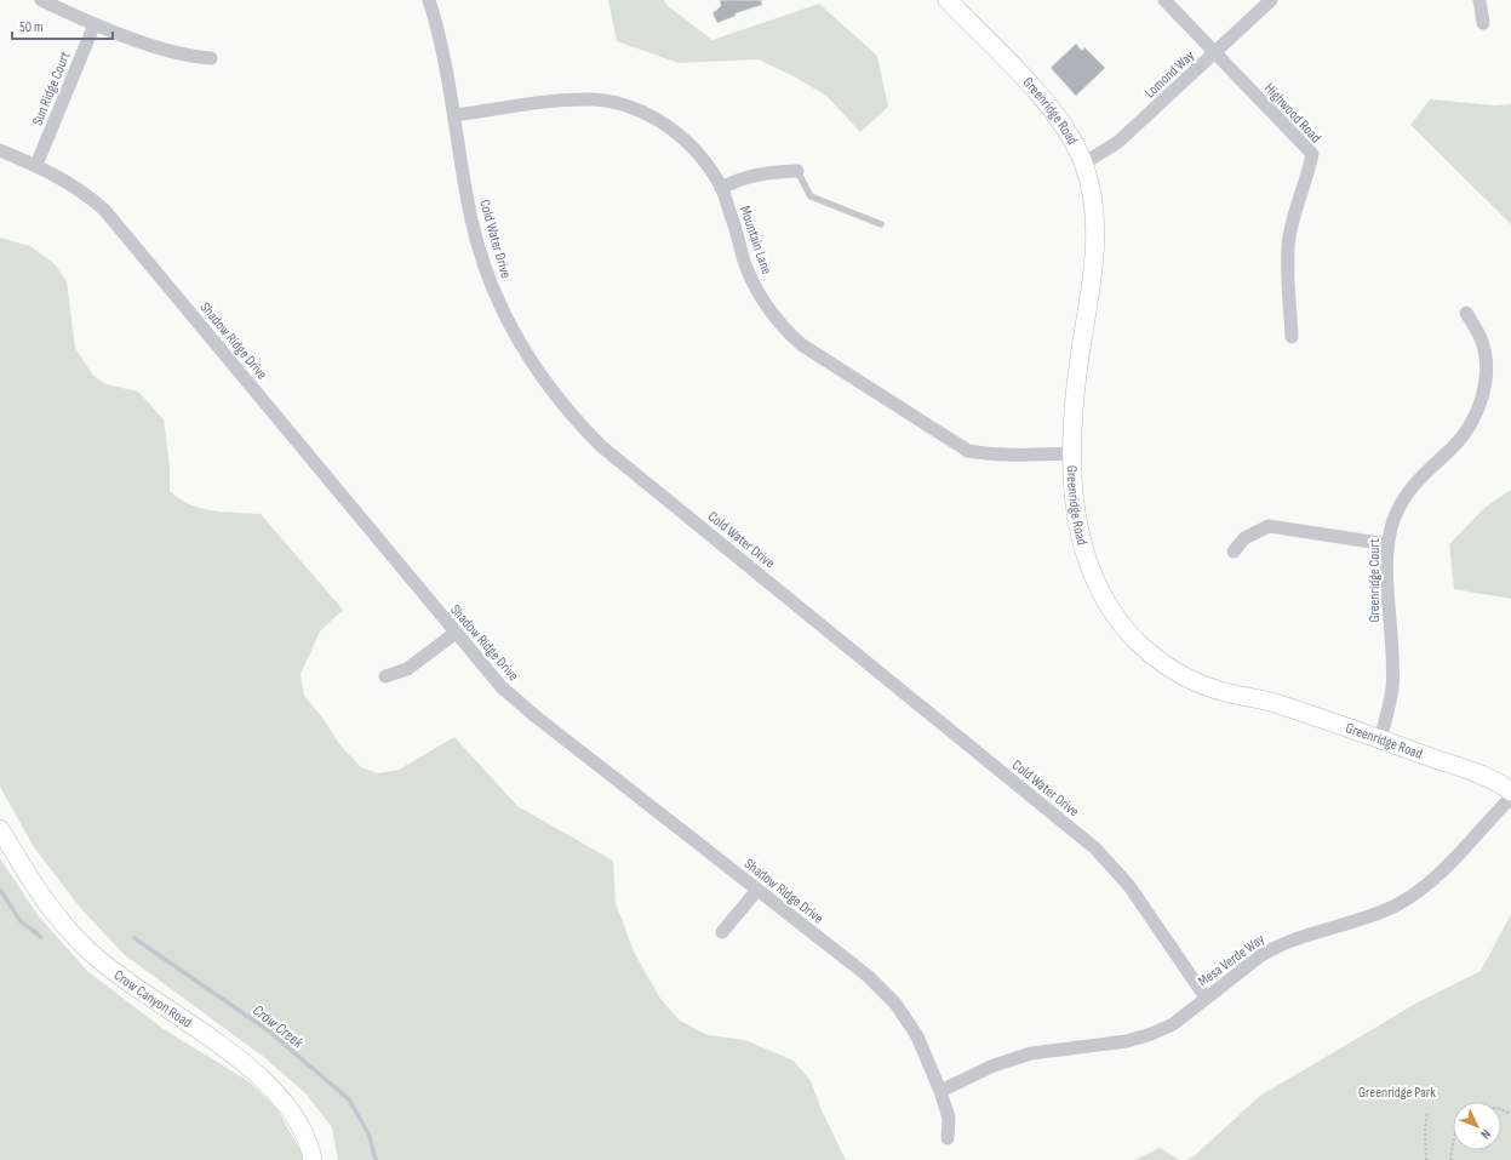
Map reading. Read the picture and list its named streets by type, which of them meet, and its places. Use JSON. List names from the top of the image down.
{
  "streets": {
    "street": [
      "Lomond Way",
      "Sun Ridge Court",
      "Greenridge Road",
      "Highwood Road",
      "Cold Water Drive",
      "Mountain Lane",
      "Shadow Ridge Drive",
      "Greenridge Court",
      "Mesa Verde Way",
      "Crow Canyon Road"
    ]
  },
  "crossings": [
    ["Lomond Way", "Greenridge Road"],
    ["Lomond Way", "Highwood Road"],
    ["Sun Ridge Court", "Shadow Ridge Drive"],
    ["Greenridge Road", "Mountain Lane"],
    ["Greenridge Road", "Greenridge Court"],
    ["Cold Water Drive", "Mountain Lane"],
    ["Cold Water Drive", "Mesa Verde Way"],
    ["Shadow Ridge Drive", "Mesa Verde Way"]
  ],
  "water": ["Crow Creek"],
  "parks": ["Greenridge Park"],
  "scale_bar": "50 m",
  "north": "bottom right"
}
